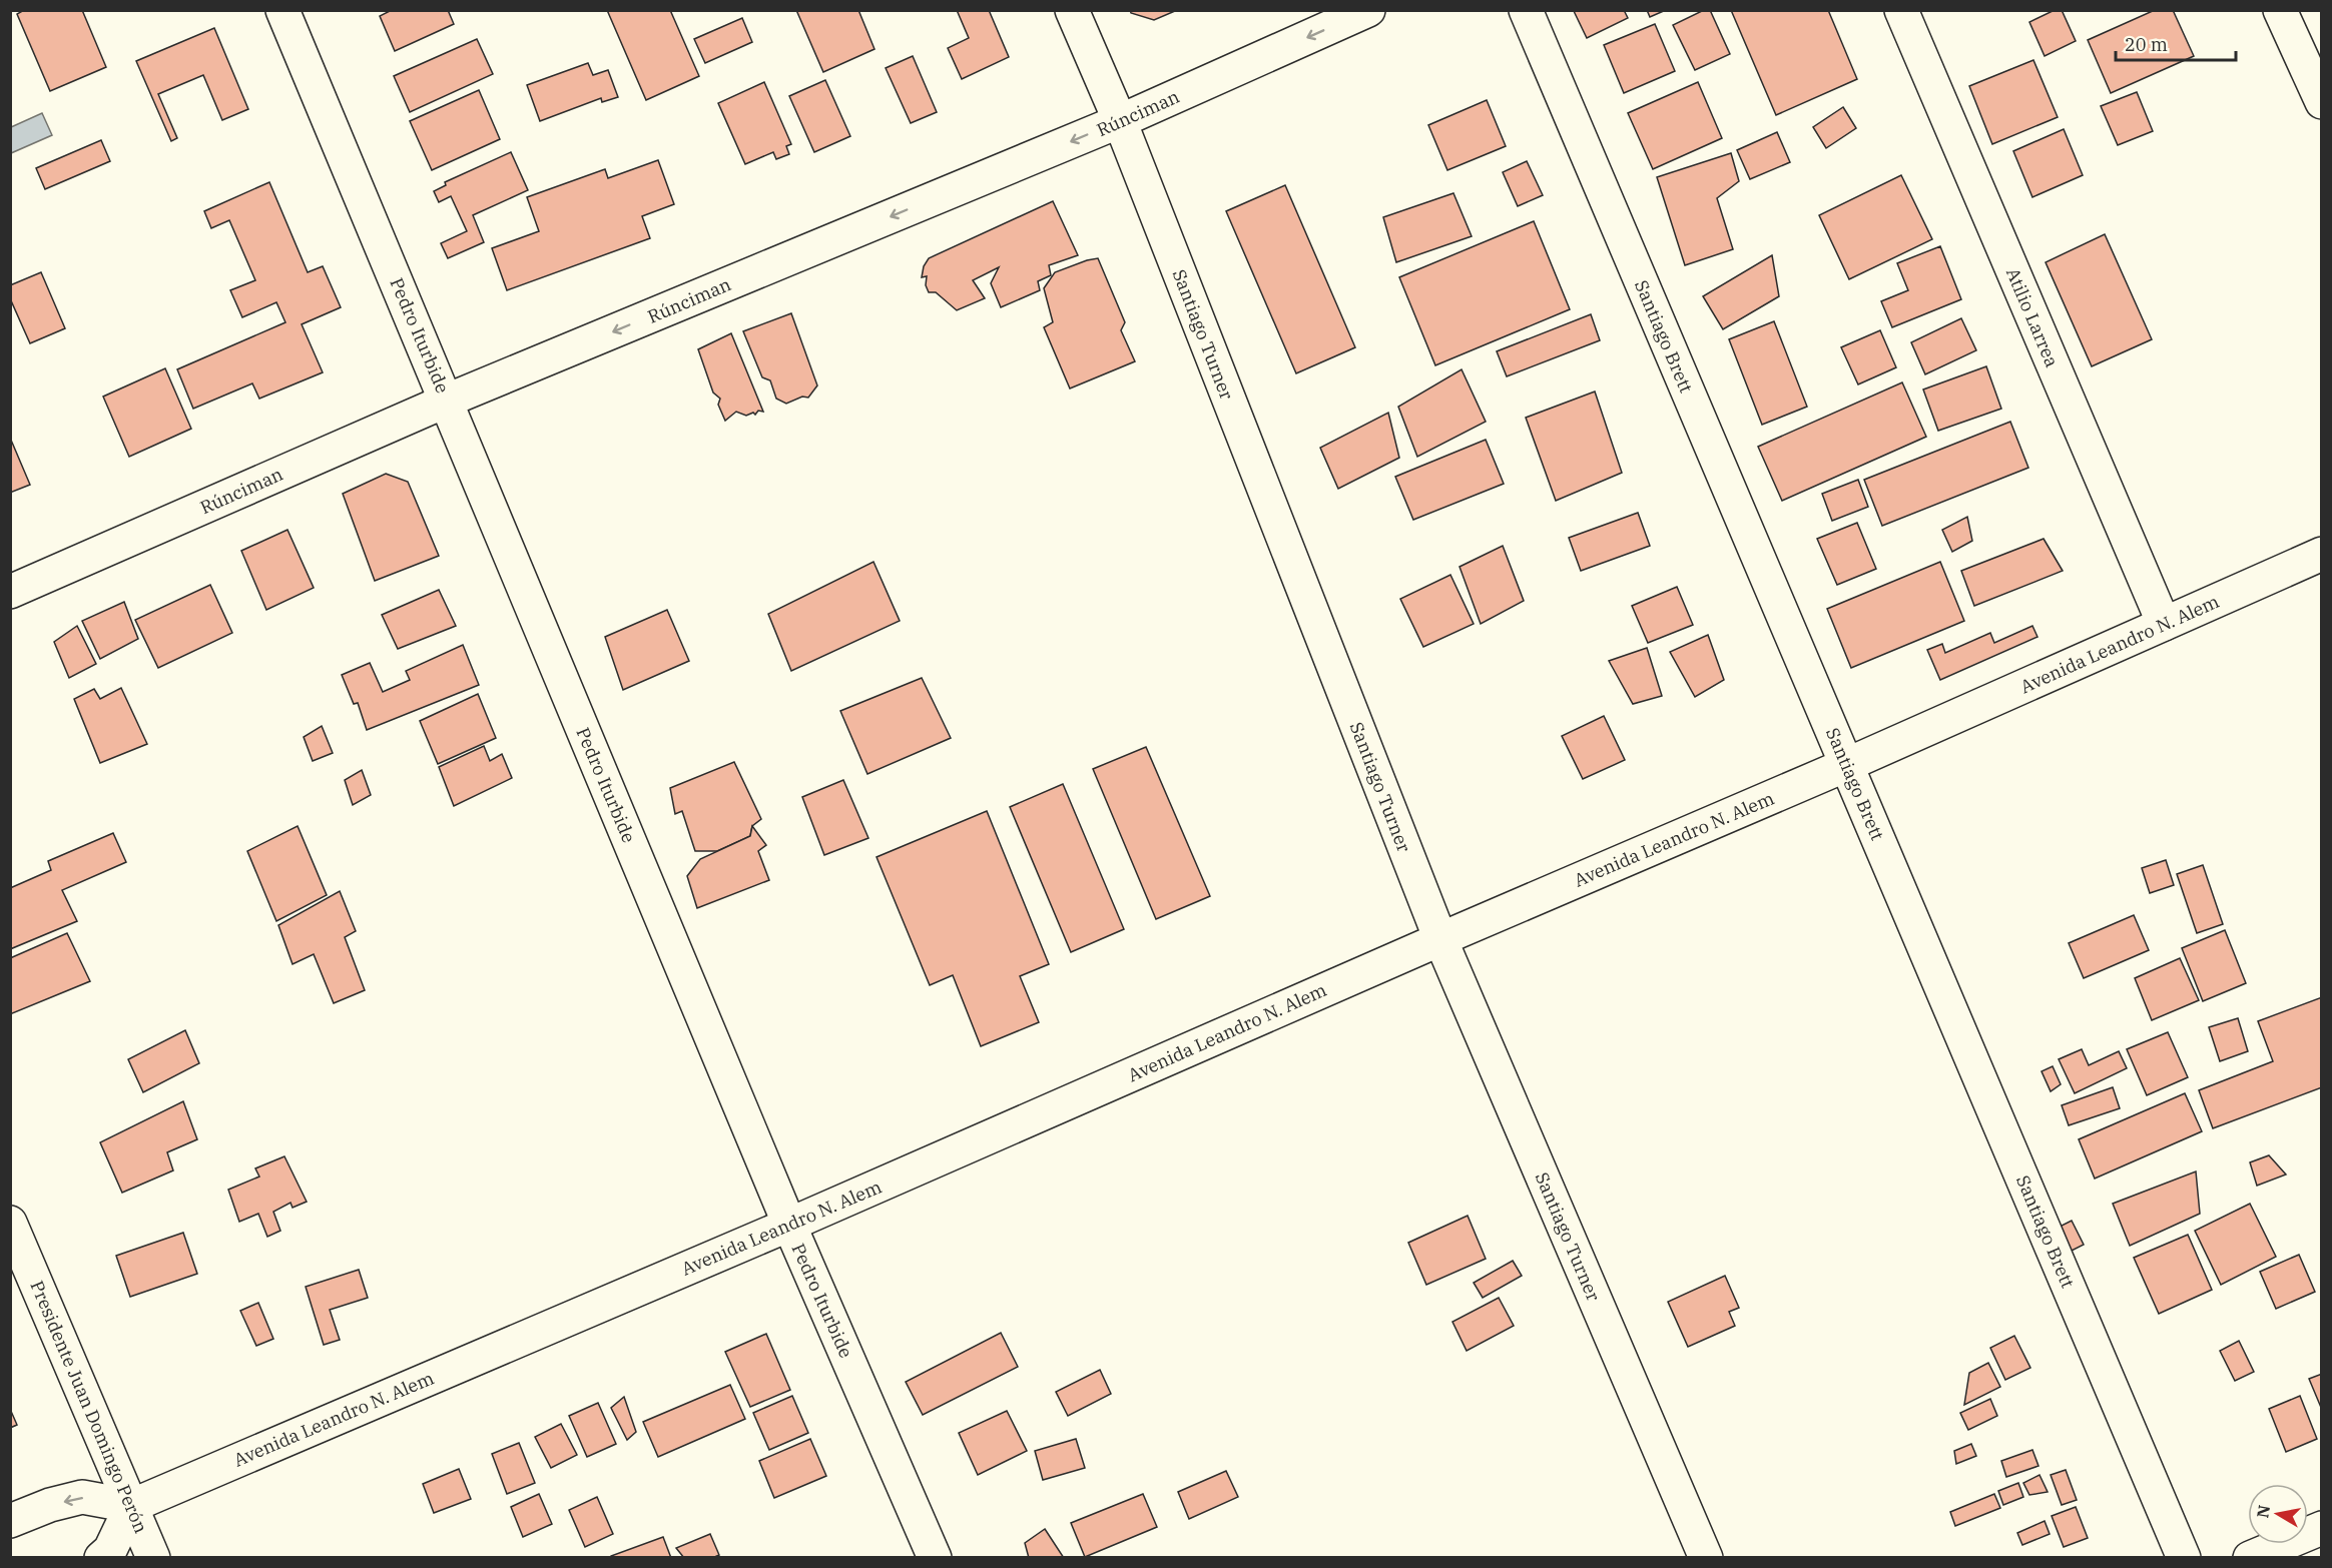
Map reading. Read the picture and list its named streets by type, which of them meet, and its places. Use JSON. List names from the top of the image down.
{
  "streets": {
    "street": [
      "Rúnciman",
      "Atilio Larrea",
      "Santiago Turner",
      "Pedro Iturbide",
      "Santiago Brett",
      "Avenida Leandro N. Alem",
      "Presidente Juan Domingo Perón"
    ]
  },
  "crossings": [
    ["Rúnciman", "Santiago Turner"],
    ["Rúnciman", "Pedro Iturbide"],
    ["Atilio Larrea", "Avenida Leandro N. Alem"],
    ["Santiago Turner", "Avenida Leandro N. Alem"],
    ["Pedro Iturbide", "Avenida Leandro N. Alem"],
    ["Santiago Brett", "Avenida Leandro N. Alem"],
    ["Avenida Leandro N. Alem", "Presidente Juan Domingo Perón"]
  ],
  "one_way": ["Rúnciman"],
  "scale_bar": "20 m",
  "north": "left"
}
